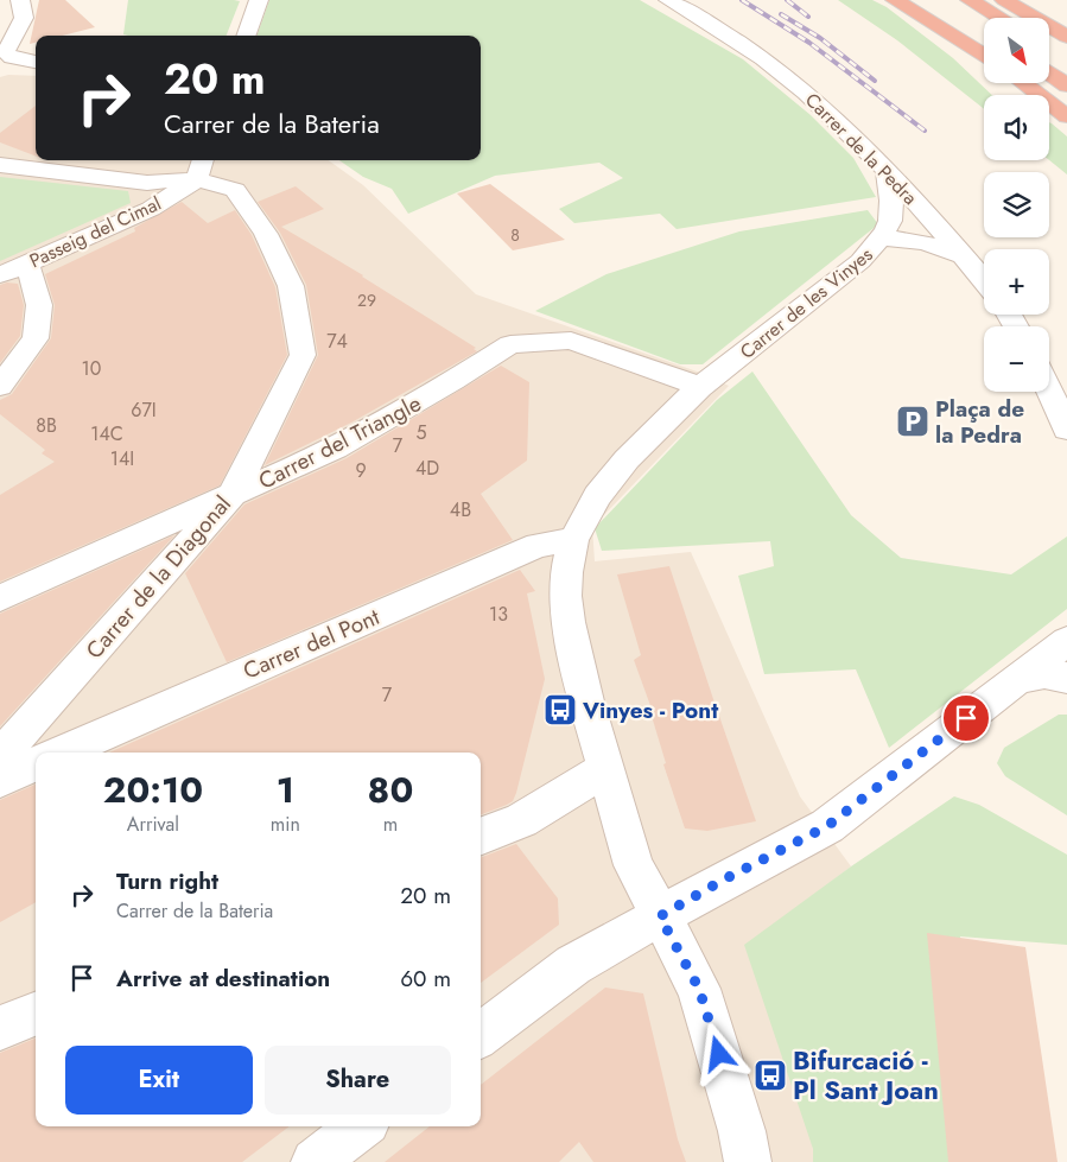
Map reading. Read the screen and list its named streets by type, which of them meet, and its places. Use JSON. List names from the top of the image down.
{
  "streets": {
    "street": [
      "Carrer de la Pedra",
      "Passeig del Cimal",
      "Carrer de les Vinyes",
      "Carrer del Triangle",
      "Carrer de la Diagonal",
      "Carrer del Pont"
    ]
  },
  "crossings": [
    ["Carrer de la Pedra", "Carrer de les Vinyes"],
    ["Passeig del Cimal", "Carrer de la Diagonal"],
    ["Carrer de les Vinyes", "Carrer del Triangle"],
    ["Carrer de les Vinyes", "Carrer del Pont"],
    ["Carrer del Triangle", "Carrer de la Diagonal"]
  ],
  "places": {
    "parking": ["Plaça de la Pedra"],
    "bus stop": ["Vinyes - Pont", "Bifurcació - Pl Sant Joan"]
  },
  "house_numbers": [
    "8",
    "29",
    "74",
    "10",
    "67I",
    "8B",
    "5",
    "14C",
    "7",
    "14I",
    "4D",
    "9",
    "4B",
    "13",
    "7"
  ],
  "north": "bottom right",
  "page": {
    "map_buttons": ["+", "−"],
    "turn": ["20 m", "Carrer de la Bateria"],
    "eta": [
      "20:10",
      "Arrival",
      "1",
      "min",
      "80",
      "m"
    ],
    "list": [
      {
        "name": "Turn right",
        "note": "Carrer de la Bateria",
        "value": "20 m"
      },
      {
        "name": "Arrive at destination",
        "value": "60 m"
      }
    ],
    "buttons": ["Exit", "Share"]
  }
}
